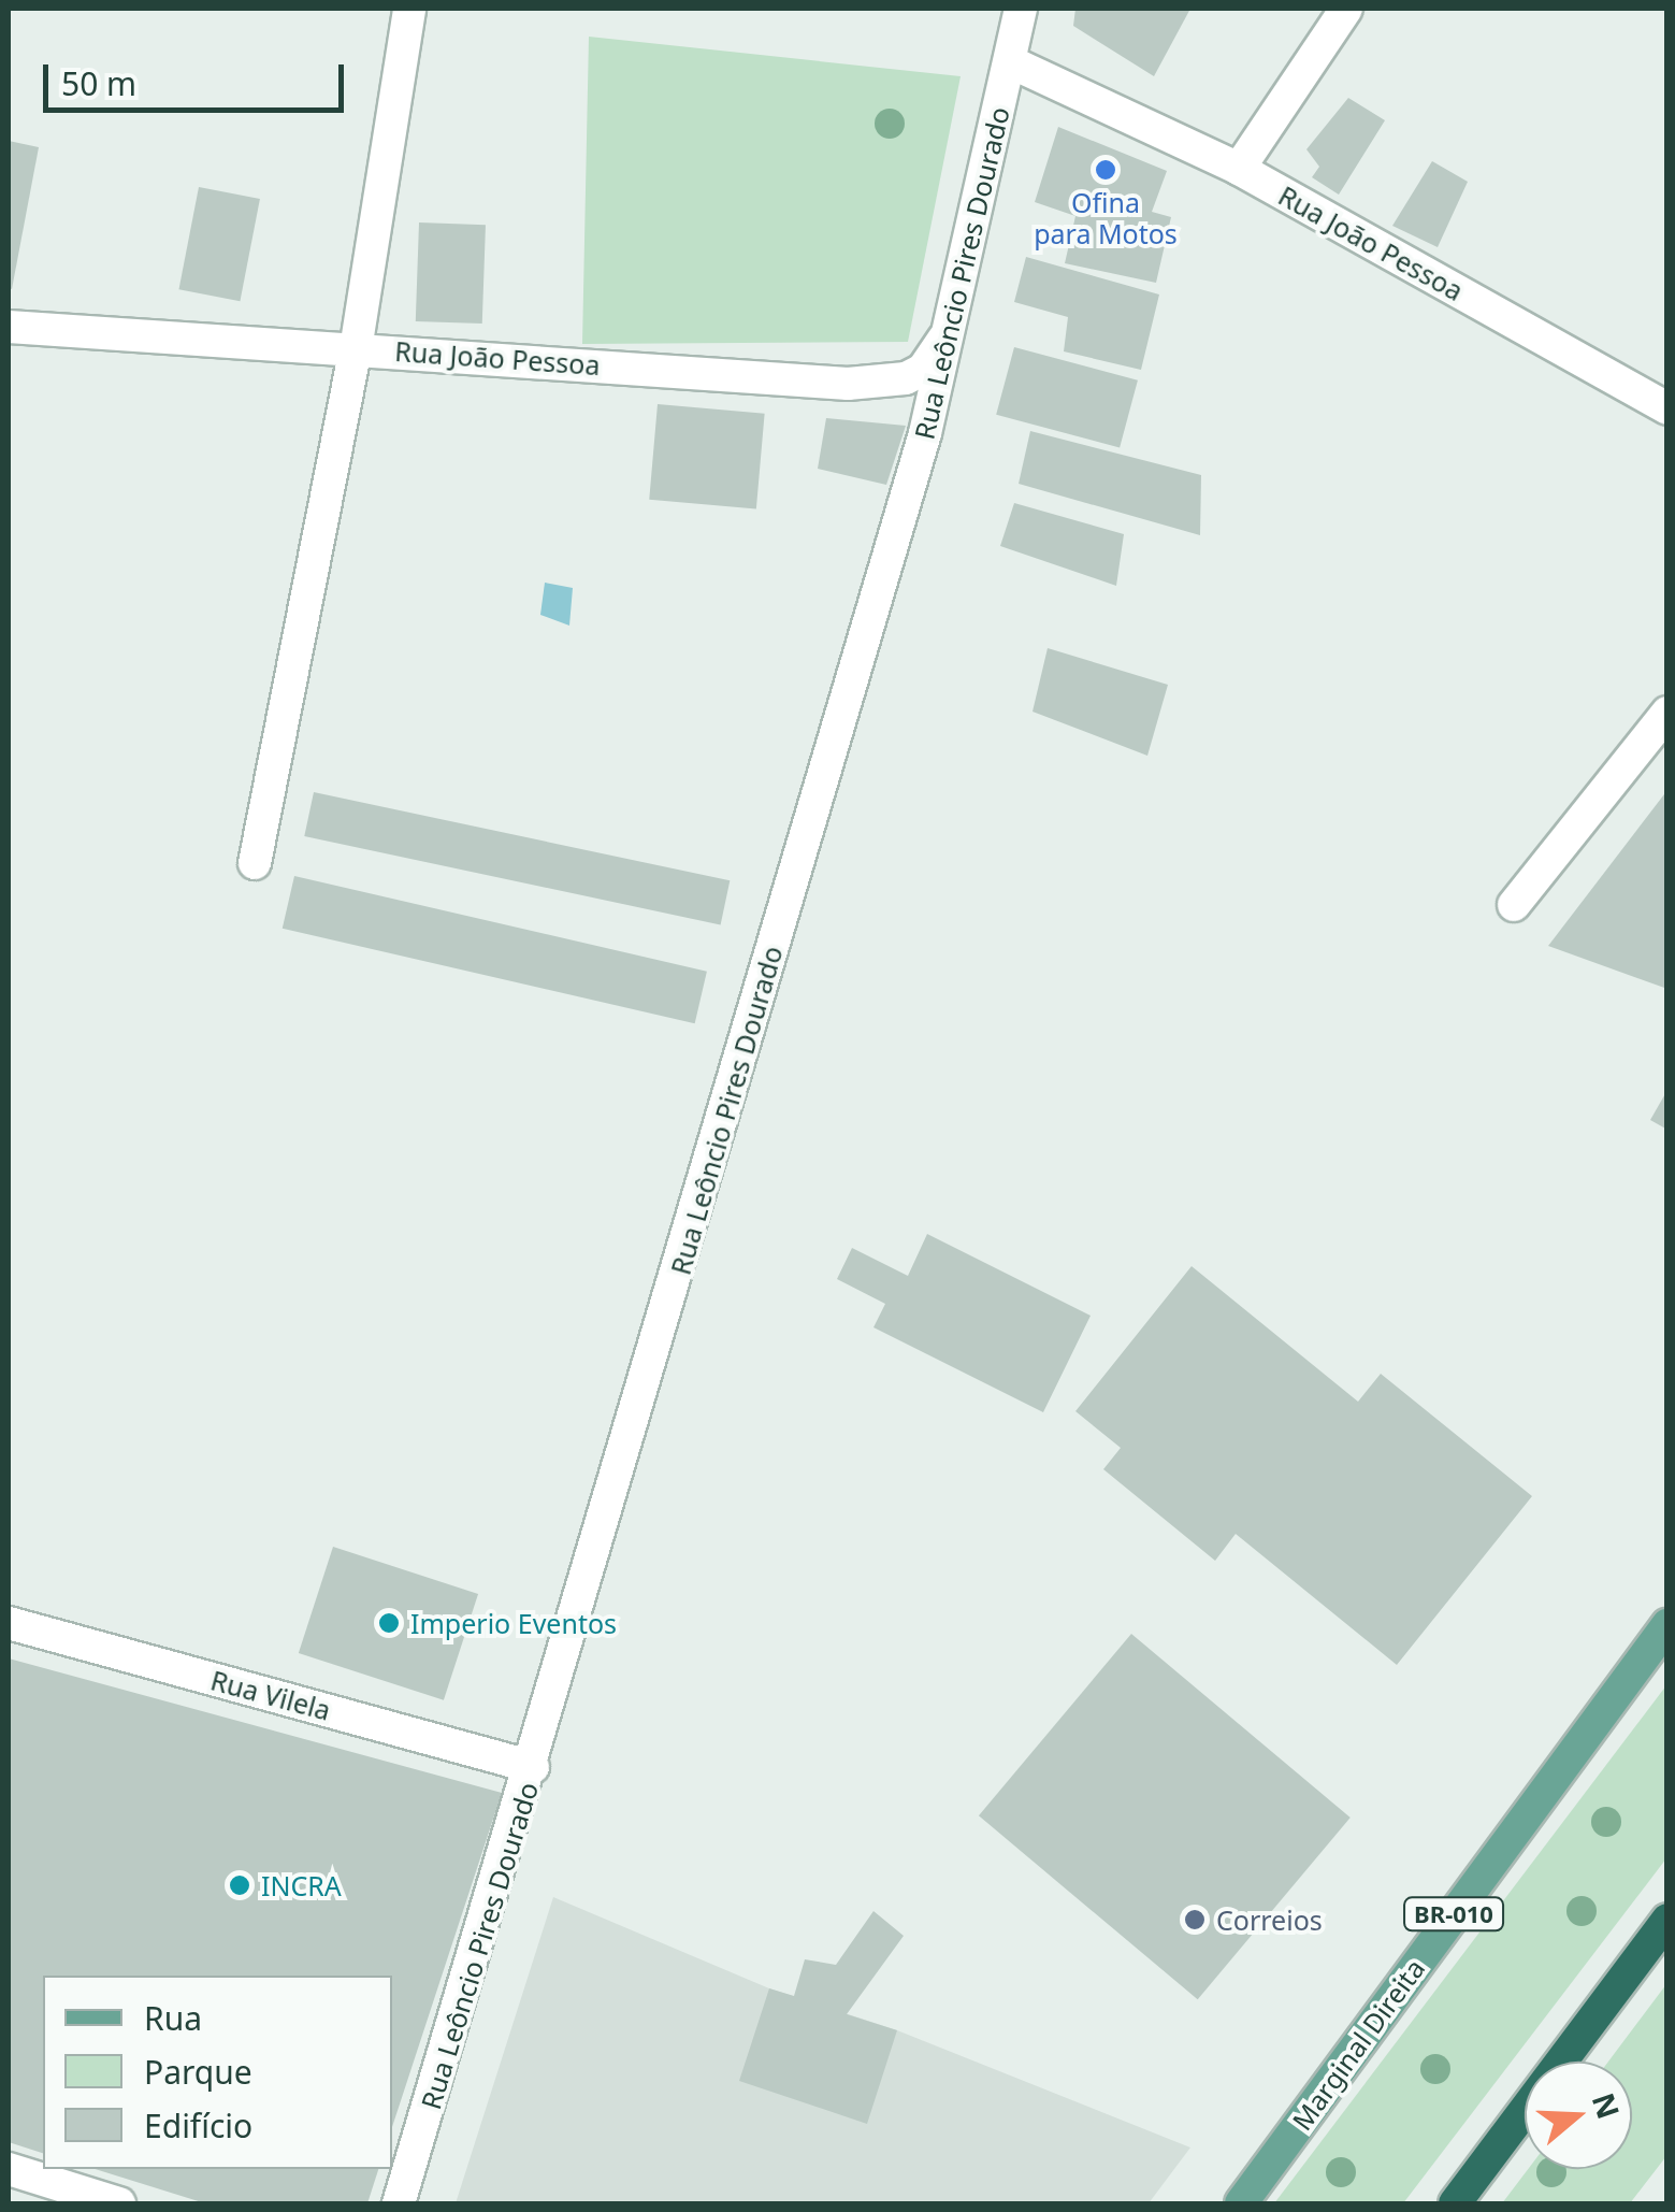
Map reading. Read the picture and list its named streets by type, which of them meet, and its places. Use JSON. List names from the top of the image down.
{
  "streets": {
    "main road": [
      "Rua João Pessoa",
      "Rua Leôncio Pires Dourado",
      "Rua Vilela",
      "BR-010",
      "Marginal Direita"
    ]
  },
  "crossings": [
    ["Rua João Pessoa", "Rua Leôncio Pires Dourado"],
    ["Rua Leôncio Pires Dourado", "Rua Vilela"]
  ],
  "places": [
    "Ofina para Motos",
    "Imperio Eventos",
    "INCRA",
    "Correios"
  ],
  "legend": ["Rua", "Parque", "Edifício"],
  "scale_bar": "50 m",
  "north": "right"
}
